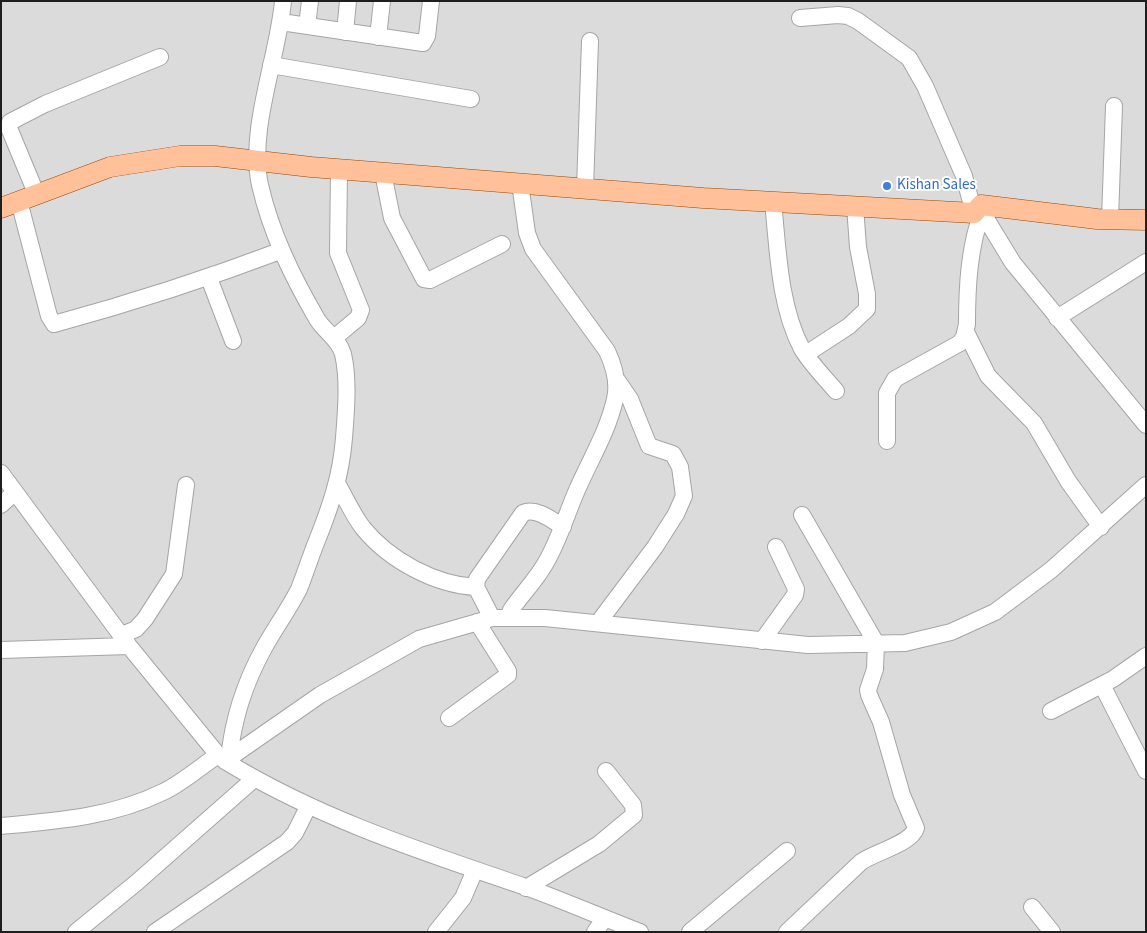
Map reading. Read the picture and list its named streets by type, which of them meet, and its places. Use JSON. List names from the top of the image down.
{
  "places": ["Kishan Sales"]
}
